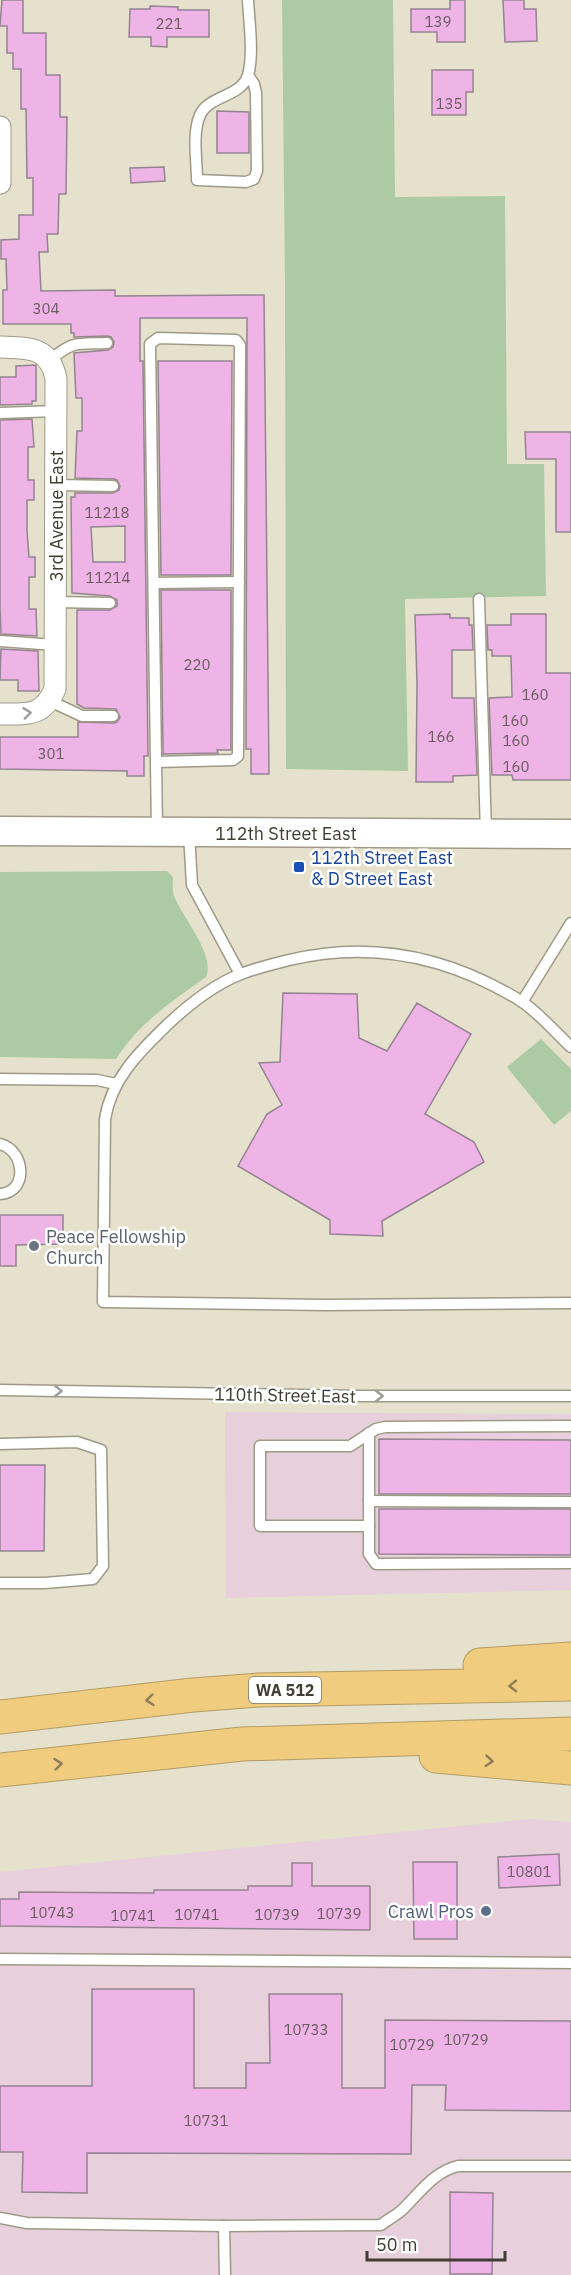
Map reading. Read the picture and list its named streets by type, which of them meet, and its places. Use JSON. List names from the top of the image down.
{
  "streets": {
    "highway": ["WA 512"],
    "main road": ["112th Street East"],
    "street": ["3rd Avenue East"],
    "lane": ["110th Street East"]
  },
  "places": {
    "transit": ["112th Street East & D Street East"],
    "other": ["Peace Fellowship Church", "Crawl Pros"]
  },
  "house_numbers": [
    "139",
    "221",
    "135",
    "304",
    "11218",
    "11214",
    "220",
    "160",
    "160",
    "166",
    "160",
    "301",
    "160",
    "10801",
    "10743",
    "10739",
    "10741",
    "10739",
    "10741",
    "10733",
    "10729",
    "10729",
    "10731"
  ],
  "scale_bar": "50 m"
}
